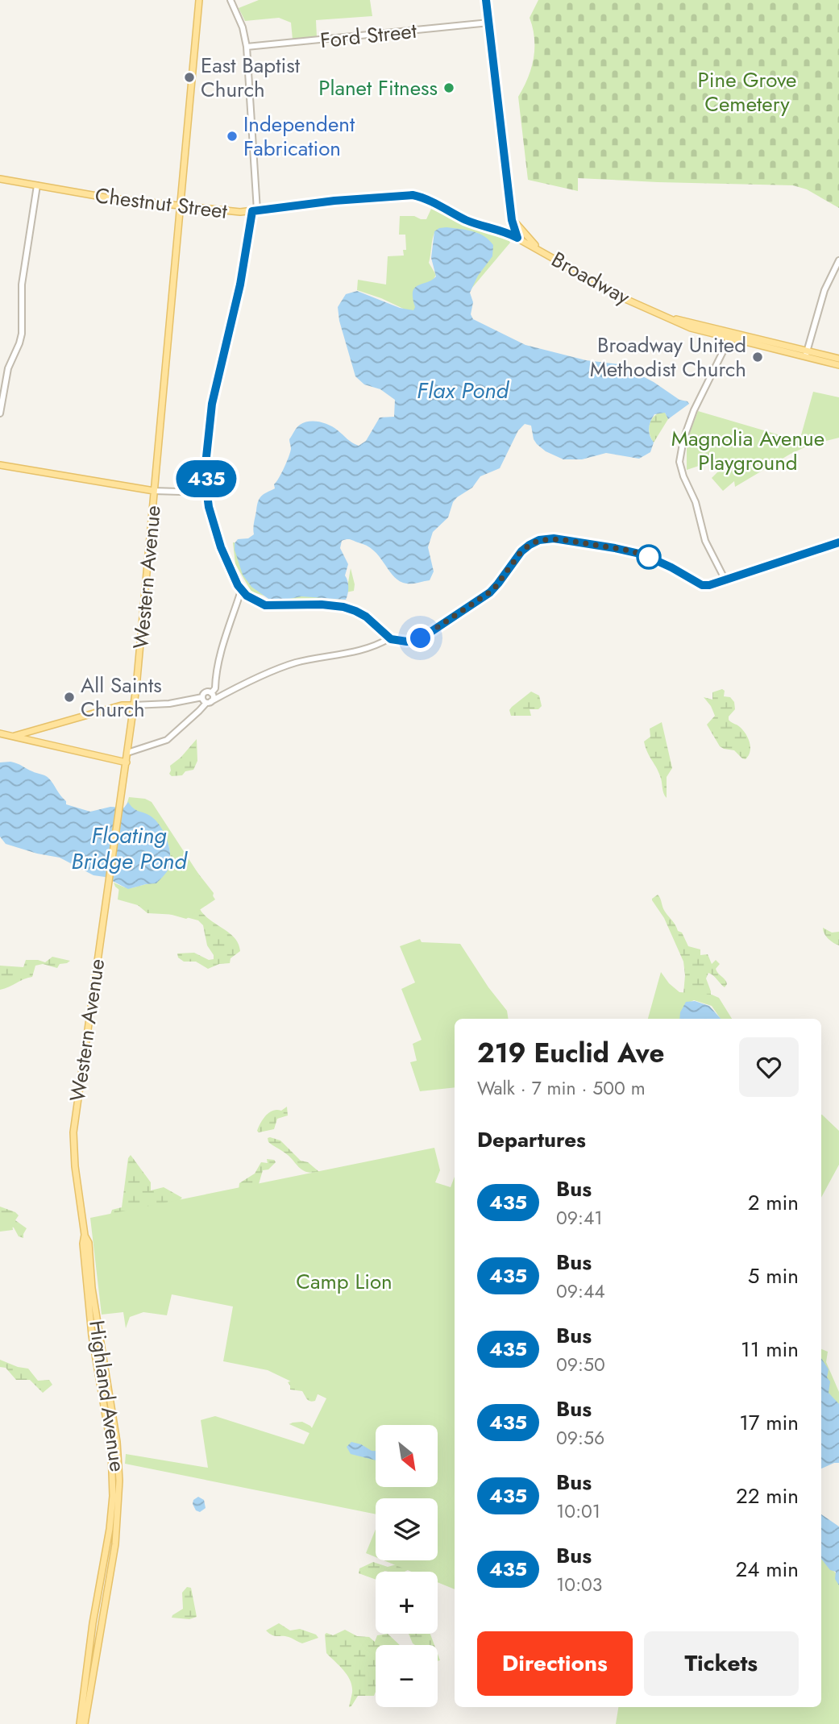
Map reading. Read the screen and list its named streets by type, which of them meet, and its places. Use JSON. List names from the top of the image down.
{
  "streets": {
    "main road": [
      "Chestnut Street",
      "Broadway",
      "Western Avenue",
      "Highland Avenue"
    ],
    "street": ["Ford Street"]
  },
  "crossings": [
    ["Chestnut Street", "Broadway"],
    ["Chestnut Street", "Western Avenue"],
    ["Western Avenue", "Highland Avenue"]
  ],
  "water": ["Flax Pond", "Floating Bridge Pond"],
  "parks": ["Pine Grove Cemetery", "Magnolia Avenue Playground", "Camp Lion"],
  "places": [
    "East Baptist Church",
    "Planet Fitness",
    "Independent Fabrication",
    "Broadway United Methodist Church",
    "All Saints Church"
  ],
  "lines": ["bus line 435"],
  "north": "bottom right",
  "page": {
    "on_map": "435",
    "heading": [
      ["219 Euclid Ave", "Walk · 7 min · 500 m"],
      "Departures"
    ],
    "list": [
      {
        "mark": "435",
        "name": "Bus",
        "note": "09:41",
        "value": "2 min"
      },
      {
        "mark": "435",
        "name": "Bus",
        "note": "09:44",
        "value": "5 min"
      },
      {
        "mark": "435",
        "name": "Bus",
        "note": "09:50",
        "value": "11 min"
      },
      {
        "mark": "435",
        "name": "Bus",
        "note": "09:56",
        "value": "17 min"
      },
      {
        "mark": "435",
        "name": "Bus",
        "note": "10:01",
        "value": "22 min"
      },
      {
        "mark": "435",
        "name": "Bus",
        "note": "10:03",
        "value": "24 min"
      }
    ],
    "map_buttons": ["+", "−"],
    "buttons": ["Directions", "Tickets"]
  }
}
